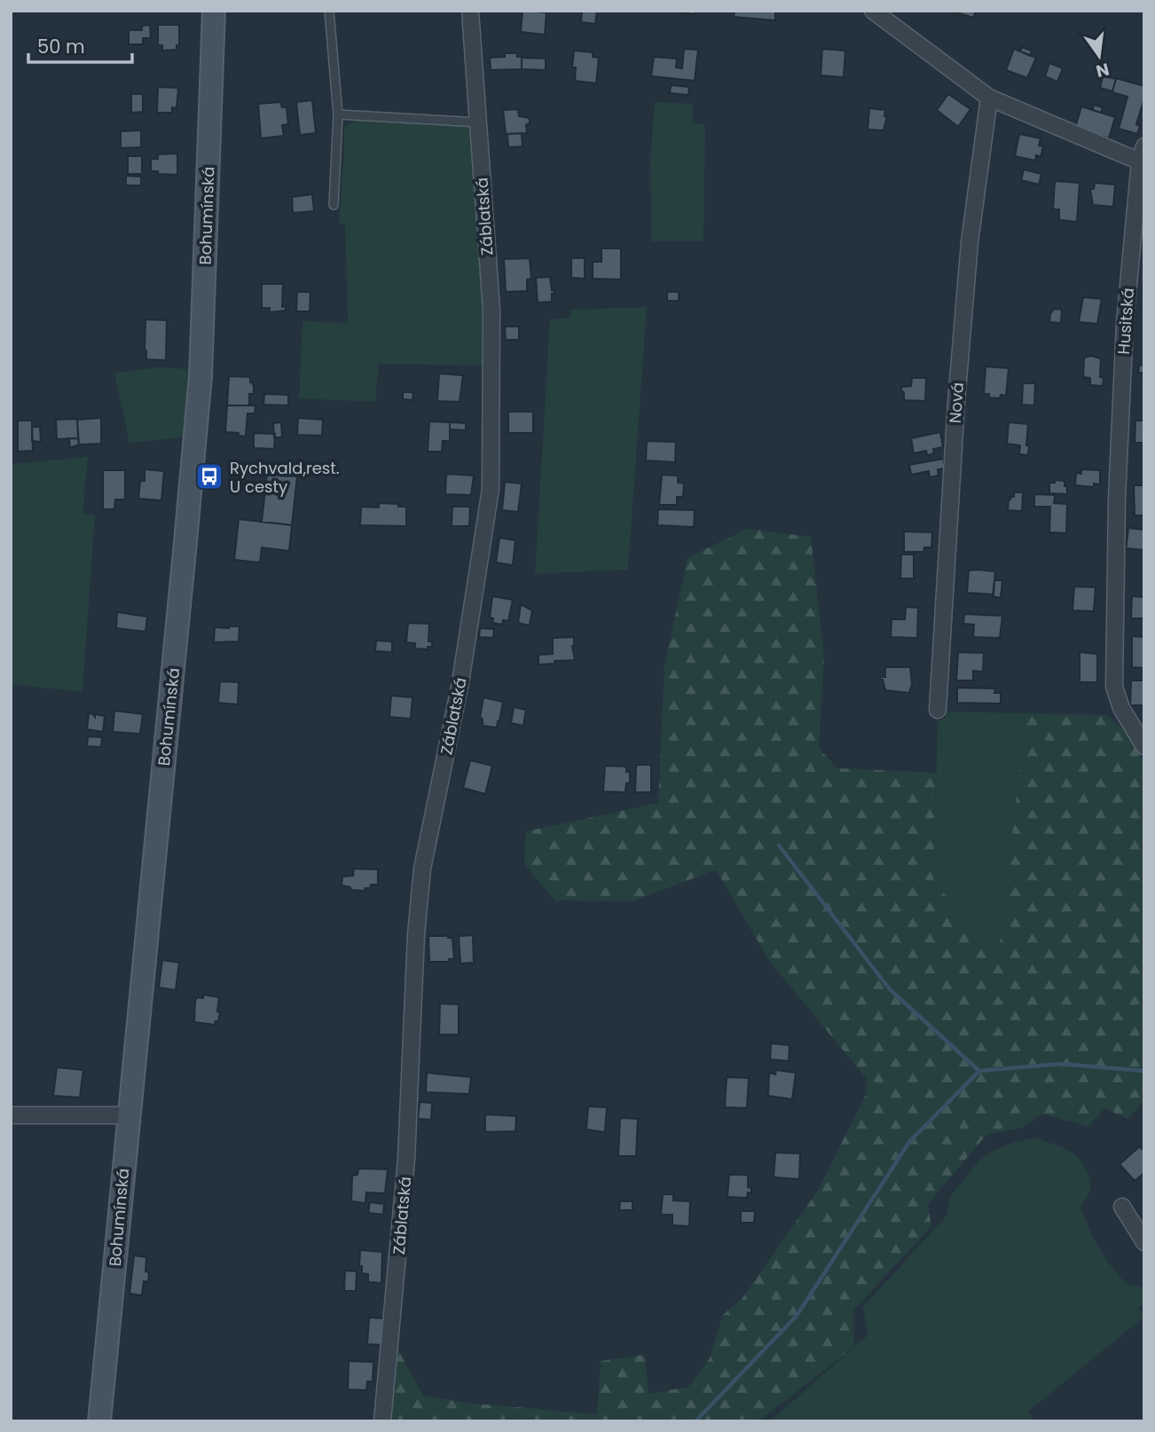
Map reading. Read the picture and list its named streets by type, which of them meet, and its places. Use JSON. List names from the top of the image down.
{
  "streets": {
    "main road": ["Bohumínská"],
    "street": ["Záblatská", "Husitská", "Nová"]
  },
  "crossings": [
    ["Husitská", "Nová"]
  ],
  "places": {
    "bus stop": ["Rychvald,rest. U cesty"]
  },
  "scale_bar": "50 m",
  "north": "bottom"
}
